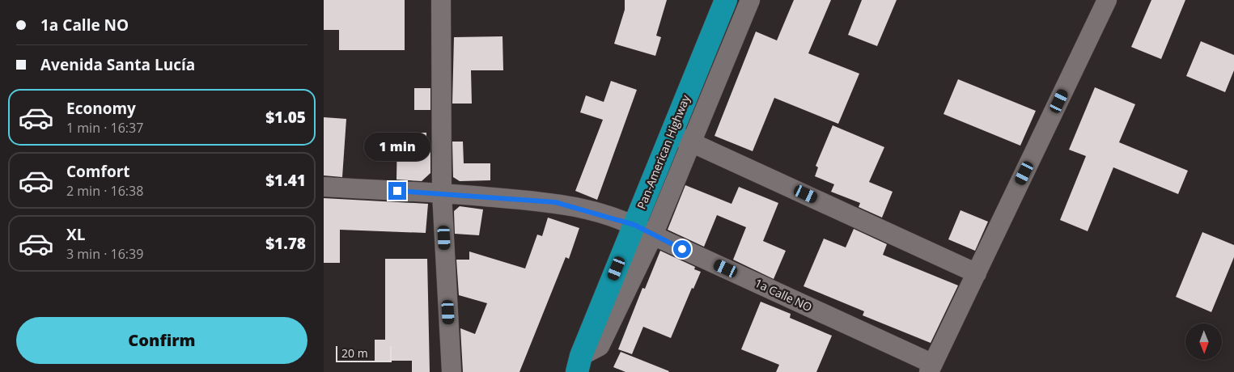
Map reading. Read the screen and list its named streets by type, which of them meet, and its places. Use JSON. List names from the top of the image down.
{
  "streets": {
    "highway": ["Pan-American Highway"],
    "street": ["1a Calle NO"]
  },
  "crossings": [
    ["Pan-American Highway", "1a Calle NO"]
  ],
  "scale_bar": "20 m",
  "north": "bottom",
  "page": {
    "banner": ["1a Calle NO", "Avenida Santa Lucía"],
    "list": [
      {
        "name": "Economy",
        "note": "1 min · 16:37",
        "value": "$1.05"
      },
      {
        "name": "Comfort",
        "note": "2 min · 16:38",
        "value": "$1.41"
      },
      {
        "name": "XL",
        "note": "3 min · 16:39",
        "value": "$1.78"
      }
    ],
    "bubble": "1 min",
    "buttons": "Confirm",
    "scale": "20 m"
  }
}
